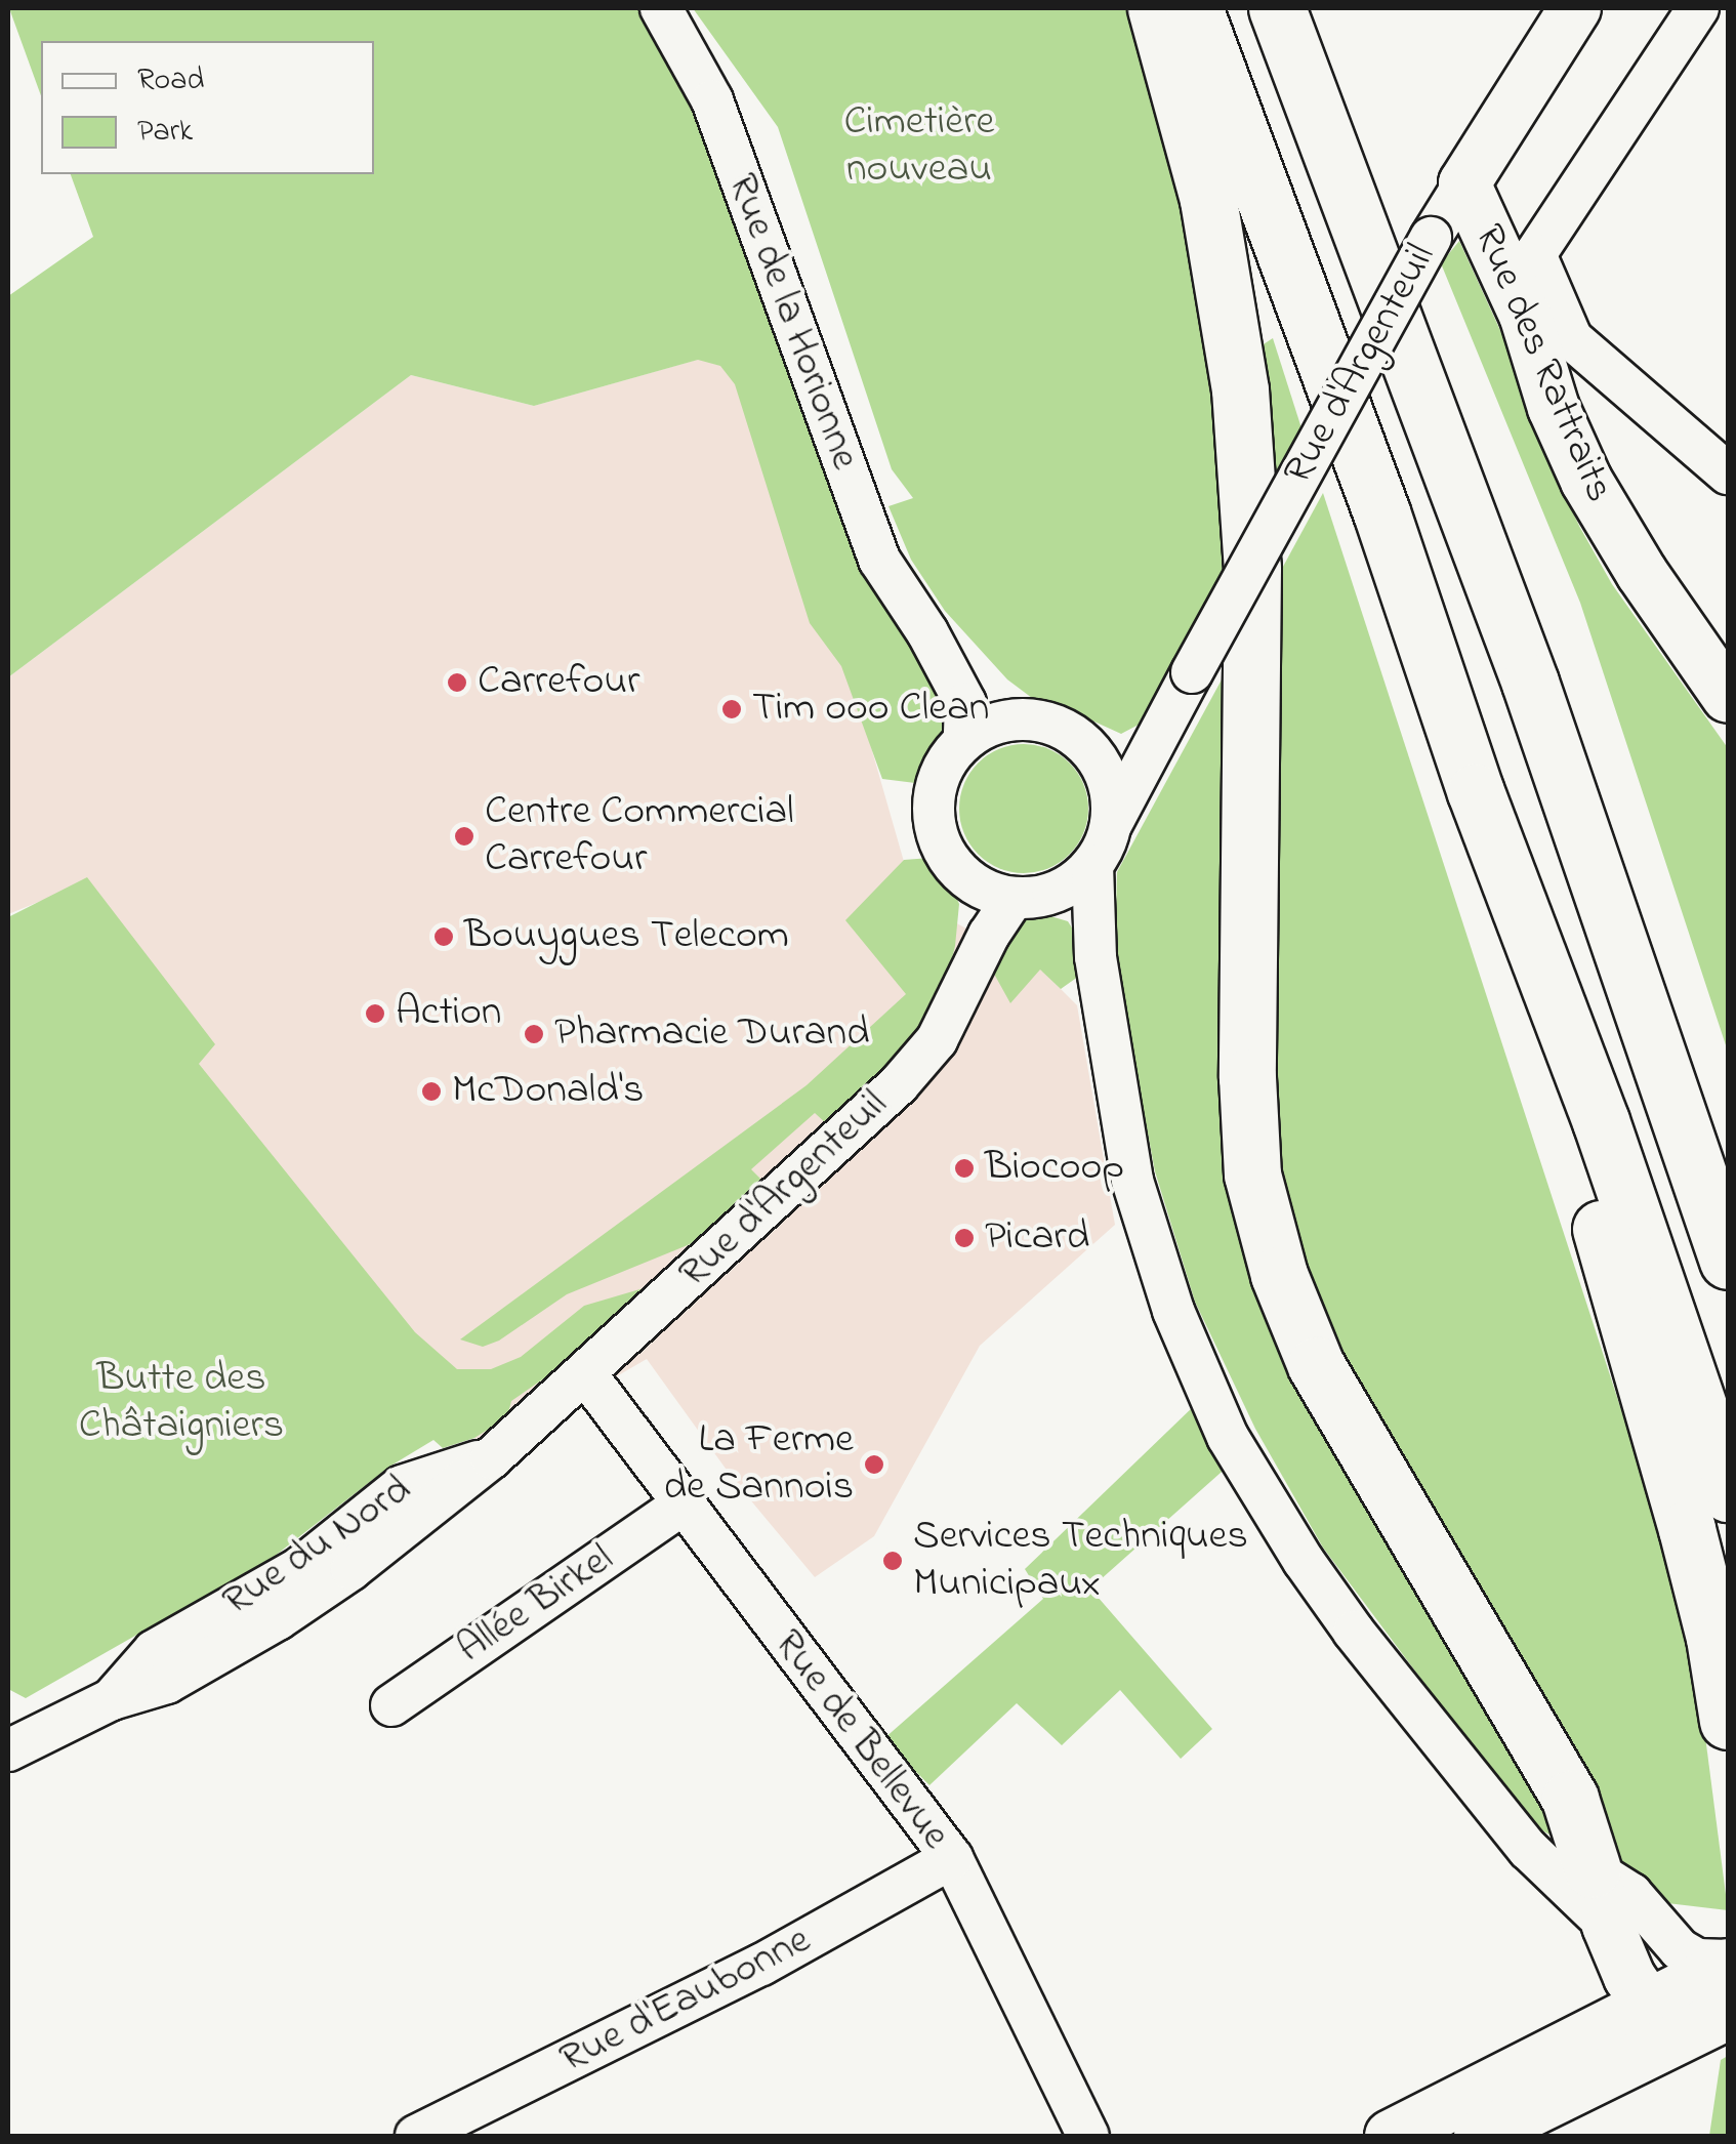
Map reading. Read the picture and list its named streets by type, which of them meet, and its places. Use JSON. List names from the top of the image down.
{
  "streets": {
    "main road": ["Rue des Rattraits", "Rue d'Argenteuil"],
    "street": [
      "Rue de la Horionne",
      "Rue du Nord",
      "Allée Birkel",
      "Rue de Bellevue",
      "Rue d'Eaubonne"
    ]
  },
  "crossings": [
    ["Rue de la Horionne", "Rue d'Argenteuil"],
    ["Rue des Rattraits", "Rue d'Argenteuil"],
    ["Rue d'Argenteuil", "Rue du Nord"],
    ["Rue d'Argenteuil", "Rue de Bellevue"],
    ["Rue du Nord", "Rue de Bellevue"],
    ["Allée Birkel", "Rue de Bellevue"],
    ["Rue de Bellevue", "Rue d'Eaubonne"]
  ],
  "parks": ["Cimetière nouveau", "Butte des Châtaigniers"],
  "places": [
    "Carrefour",
    "Tim ooo Clean",
    "Centre Commercial Carrefour",
    "Bouygues Telecom",
    "Action",
    "Pharmacie Durand",
    "McDonald's",
    "Biocoop",
    "Picard",
    "La Ferme de Sannois",
    "Services Techniques Municipaux"
  ],
  "legend": ["Road", "Park"]
}
